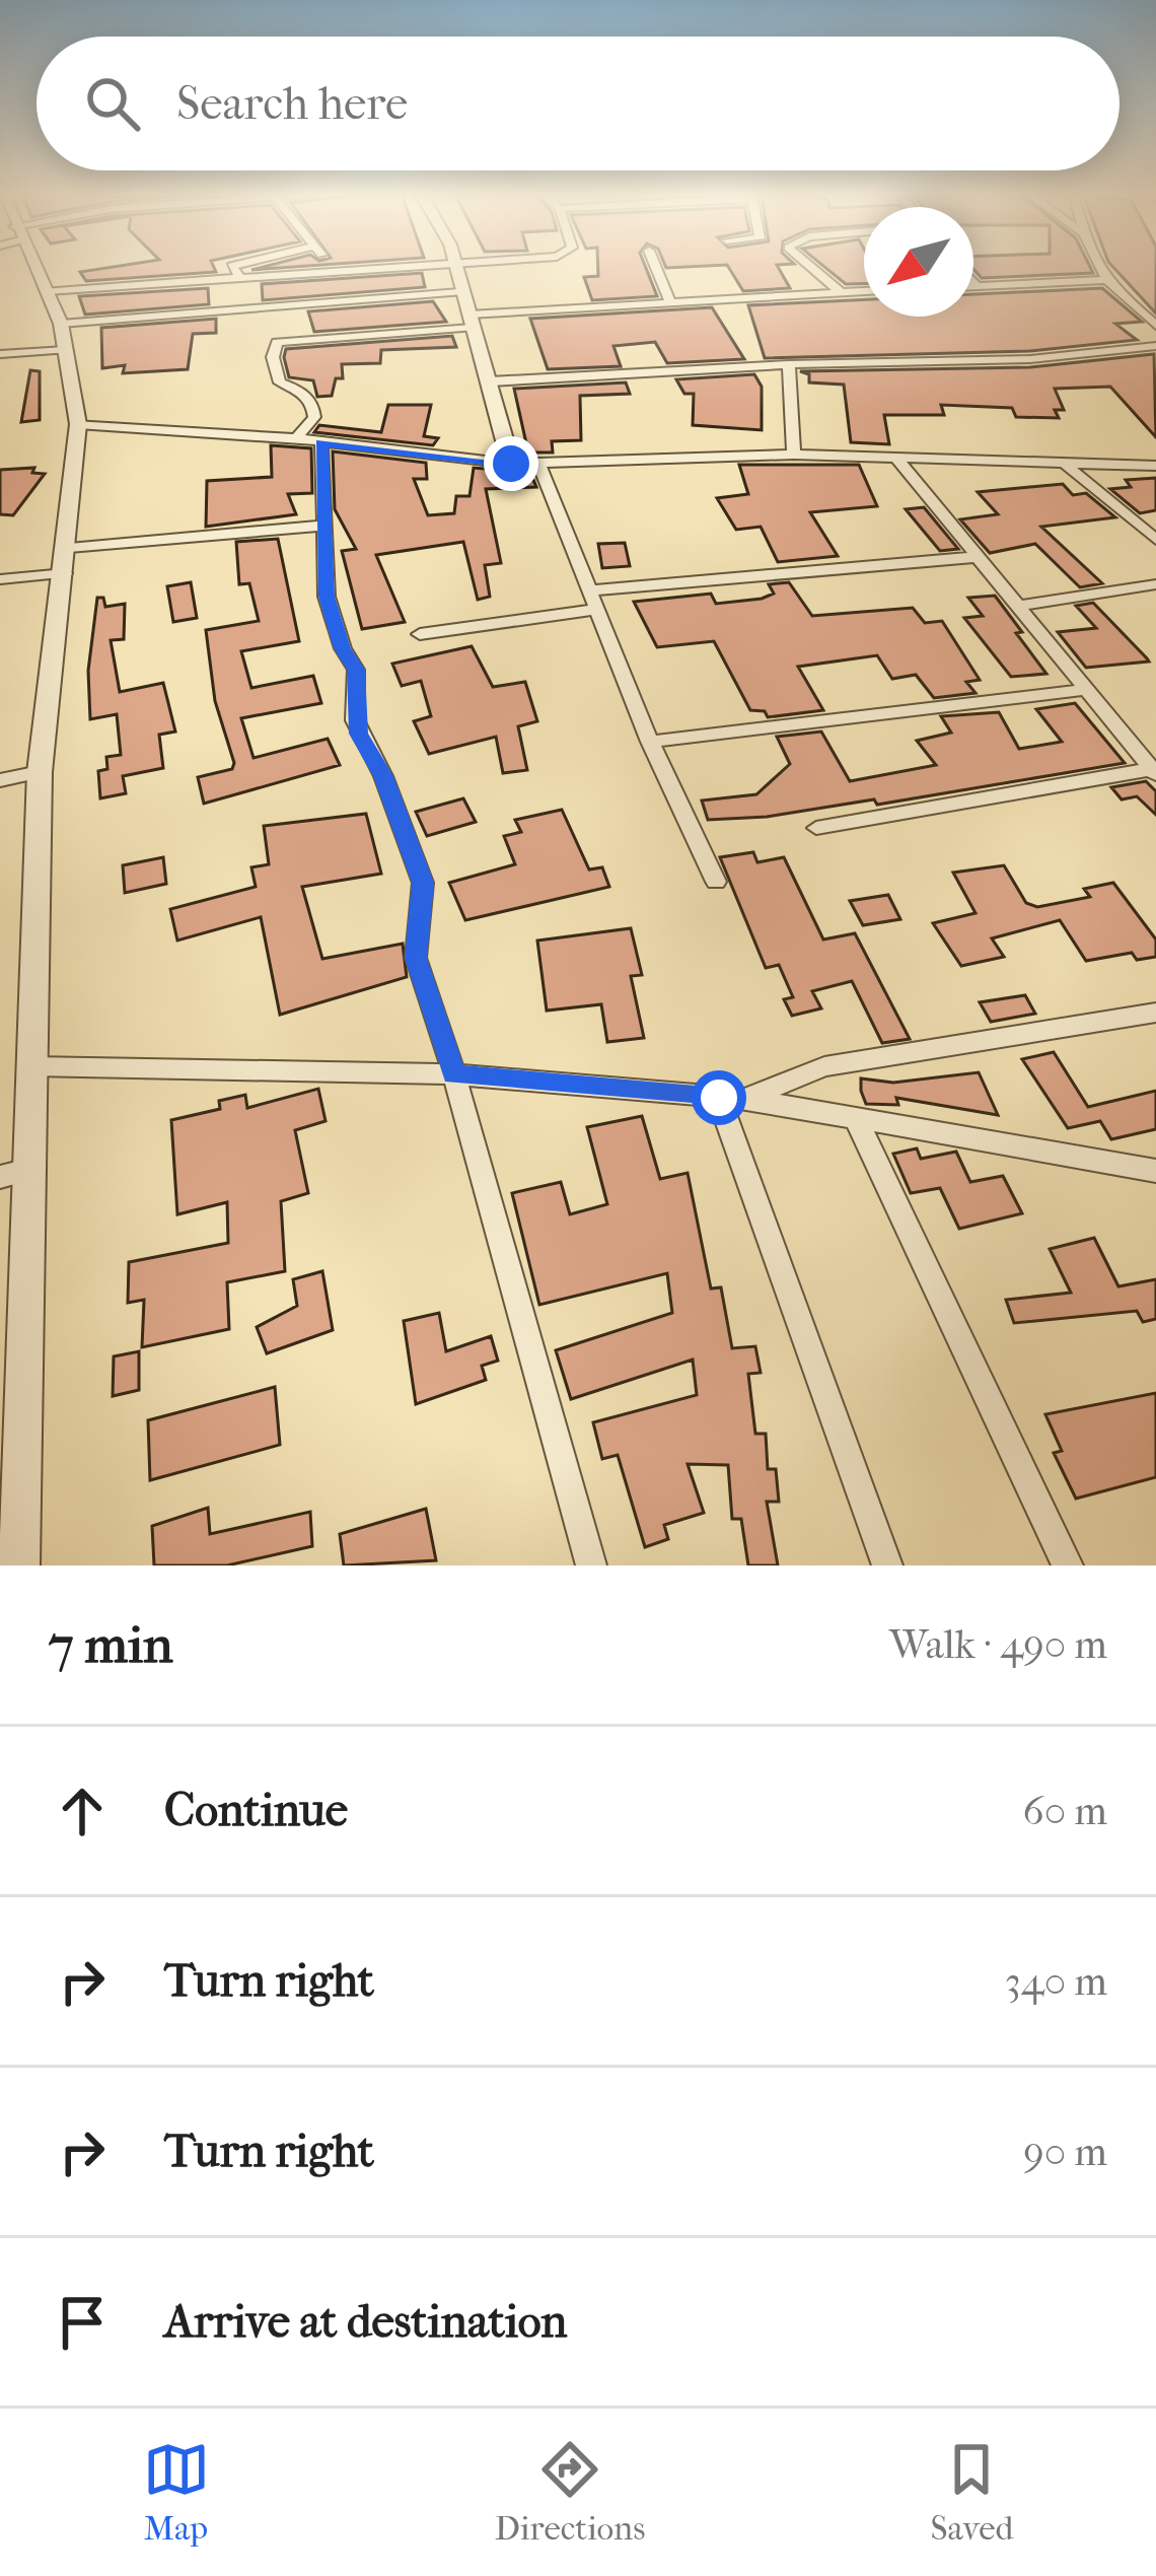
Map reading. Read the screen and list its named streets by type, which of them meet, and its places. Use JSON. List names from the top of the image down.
{
  "north": "bottom left",
  "page": {
    "search": "Search here",
    "heading": ["7 min", "Walk · 490 m"],
    "list": [
      ["Continue", "60 m"],
      ["Turn right", "340 m"],
      ["Turn right", "90 m"],
      "Arrive at destination"
    ],
    "nav": ["Map", "Directions", "Saved"]
  }
}
